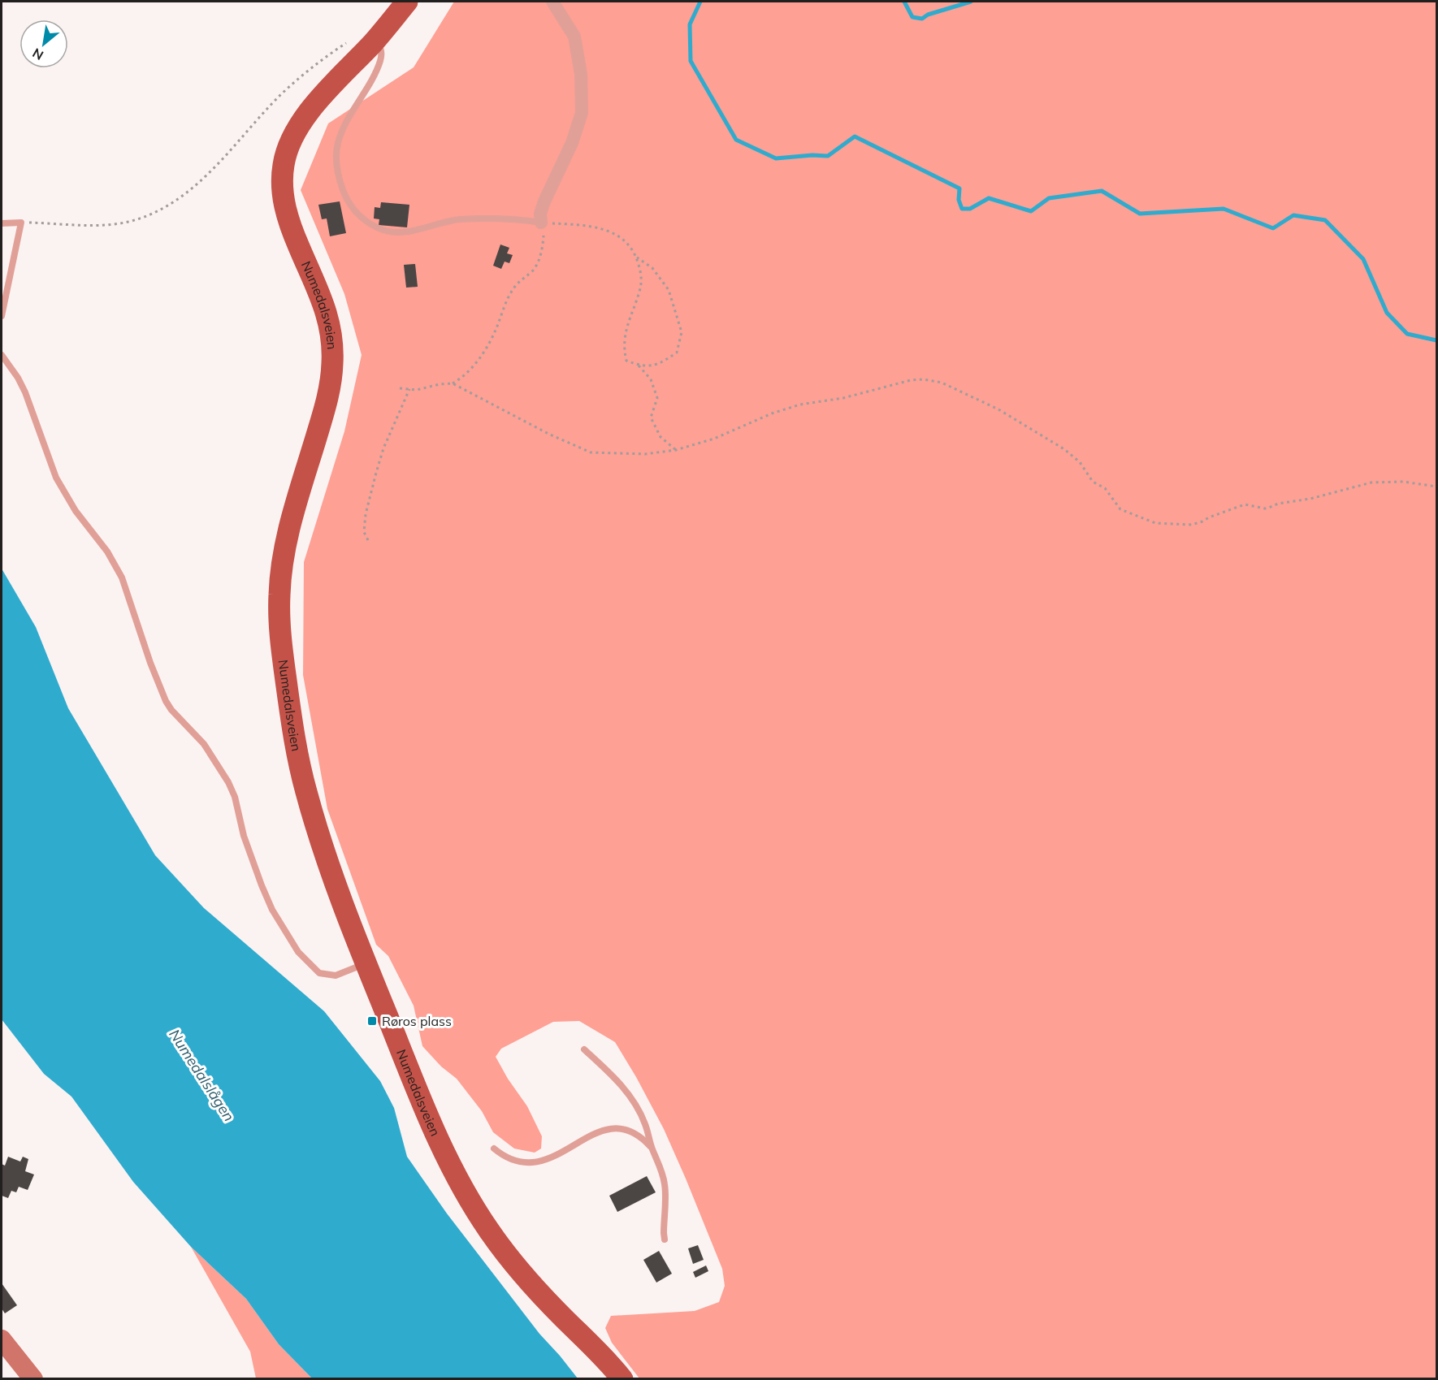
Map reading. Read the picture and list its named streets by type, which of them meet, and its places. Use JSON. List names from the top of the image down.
{
  "streets": {
    "main road": ["Numedalsveien"]
  },
  "water": ["Numedalslågen"],
  "places": {
    "transit": ["Røros plass"]
  },
  "north": "bottom left"
}
